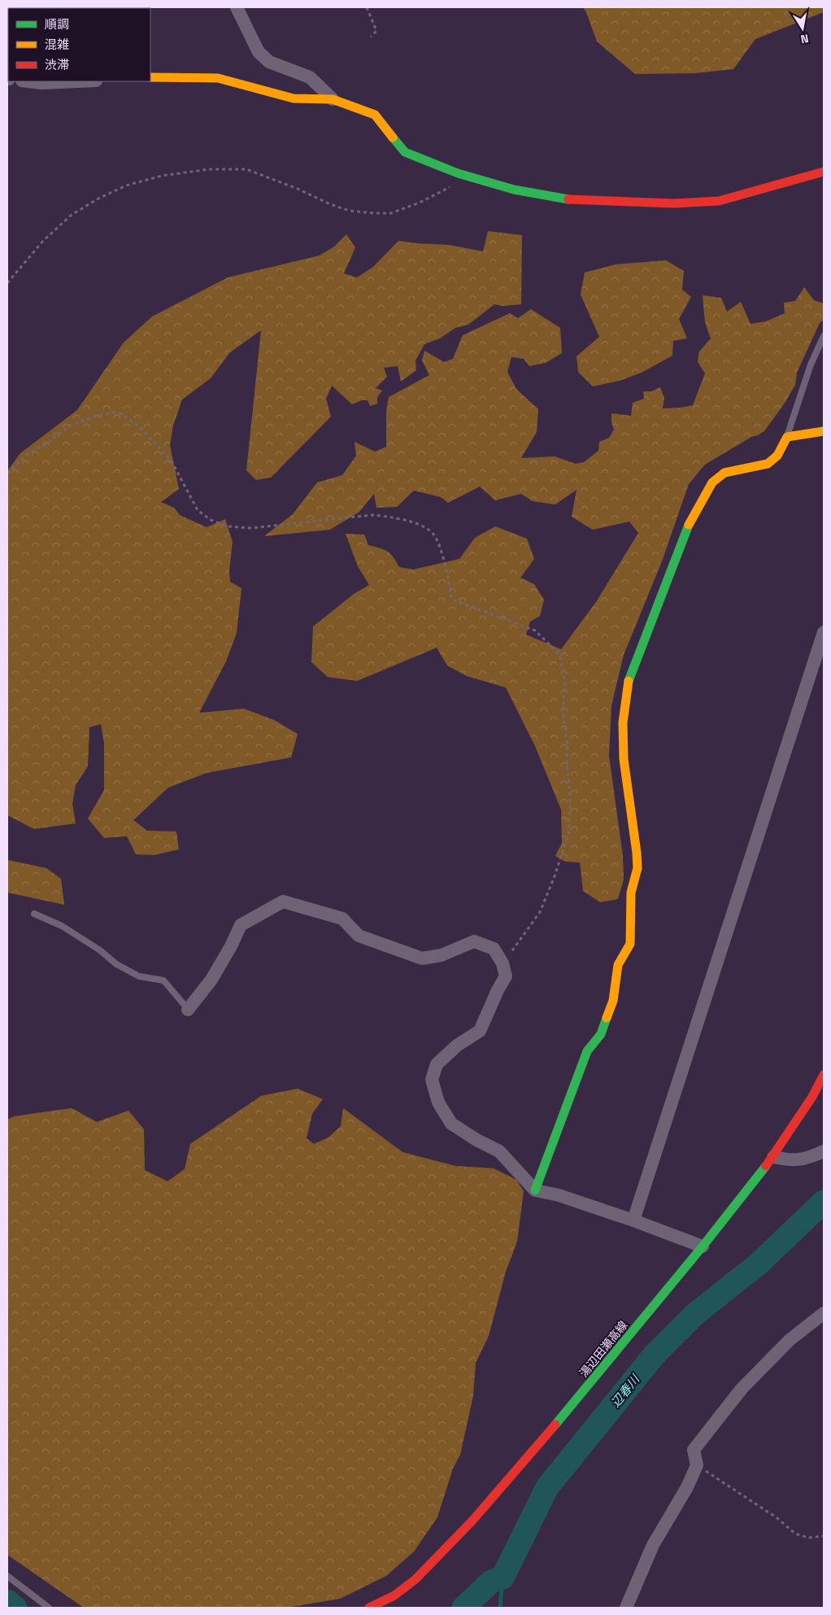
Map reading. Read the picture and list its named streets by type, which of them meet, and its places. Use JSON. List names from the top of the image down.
{
  "streets": {
    "street": ["湯辺田瀬高線"]
  },
  "water": ["辺春川"],
  "legend": ["順調", "混雑", "渋滞"],
  "north": "bottom"
}
